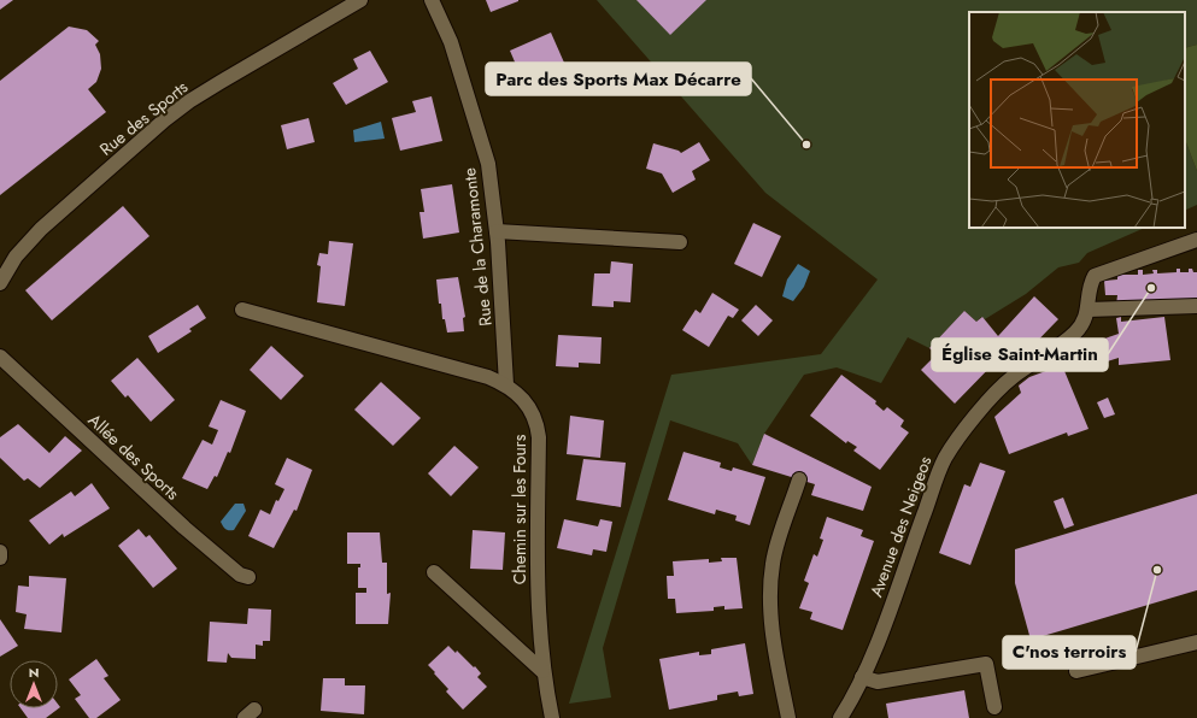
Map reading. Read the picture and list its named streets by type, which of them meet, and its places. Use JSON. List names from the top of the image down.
{
  "streets": {
    "street": [
      "Rue des Sports",
      "Rue de la Charamonte",
      "Allée des Sports",
      "Chemin sur les Fours",
      "Avenue des Neigeos"
    ]
  },
  "crossings": [
    ["Rue de la Charamonte", "Chemin sur les Fours"]
  ],
  "places": ["Parc des Sports Max Décarre", "Église Saint-Martin", "C'nos terroirs"],
  "north": "top"
}
